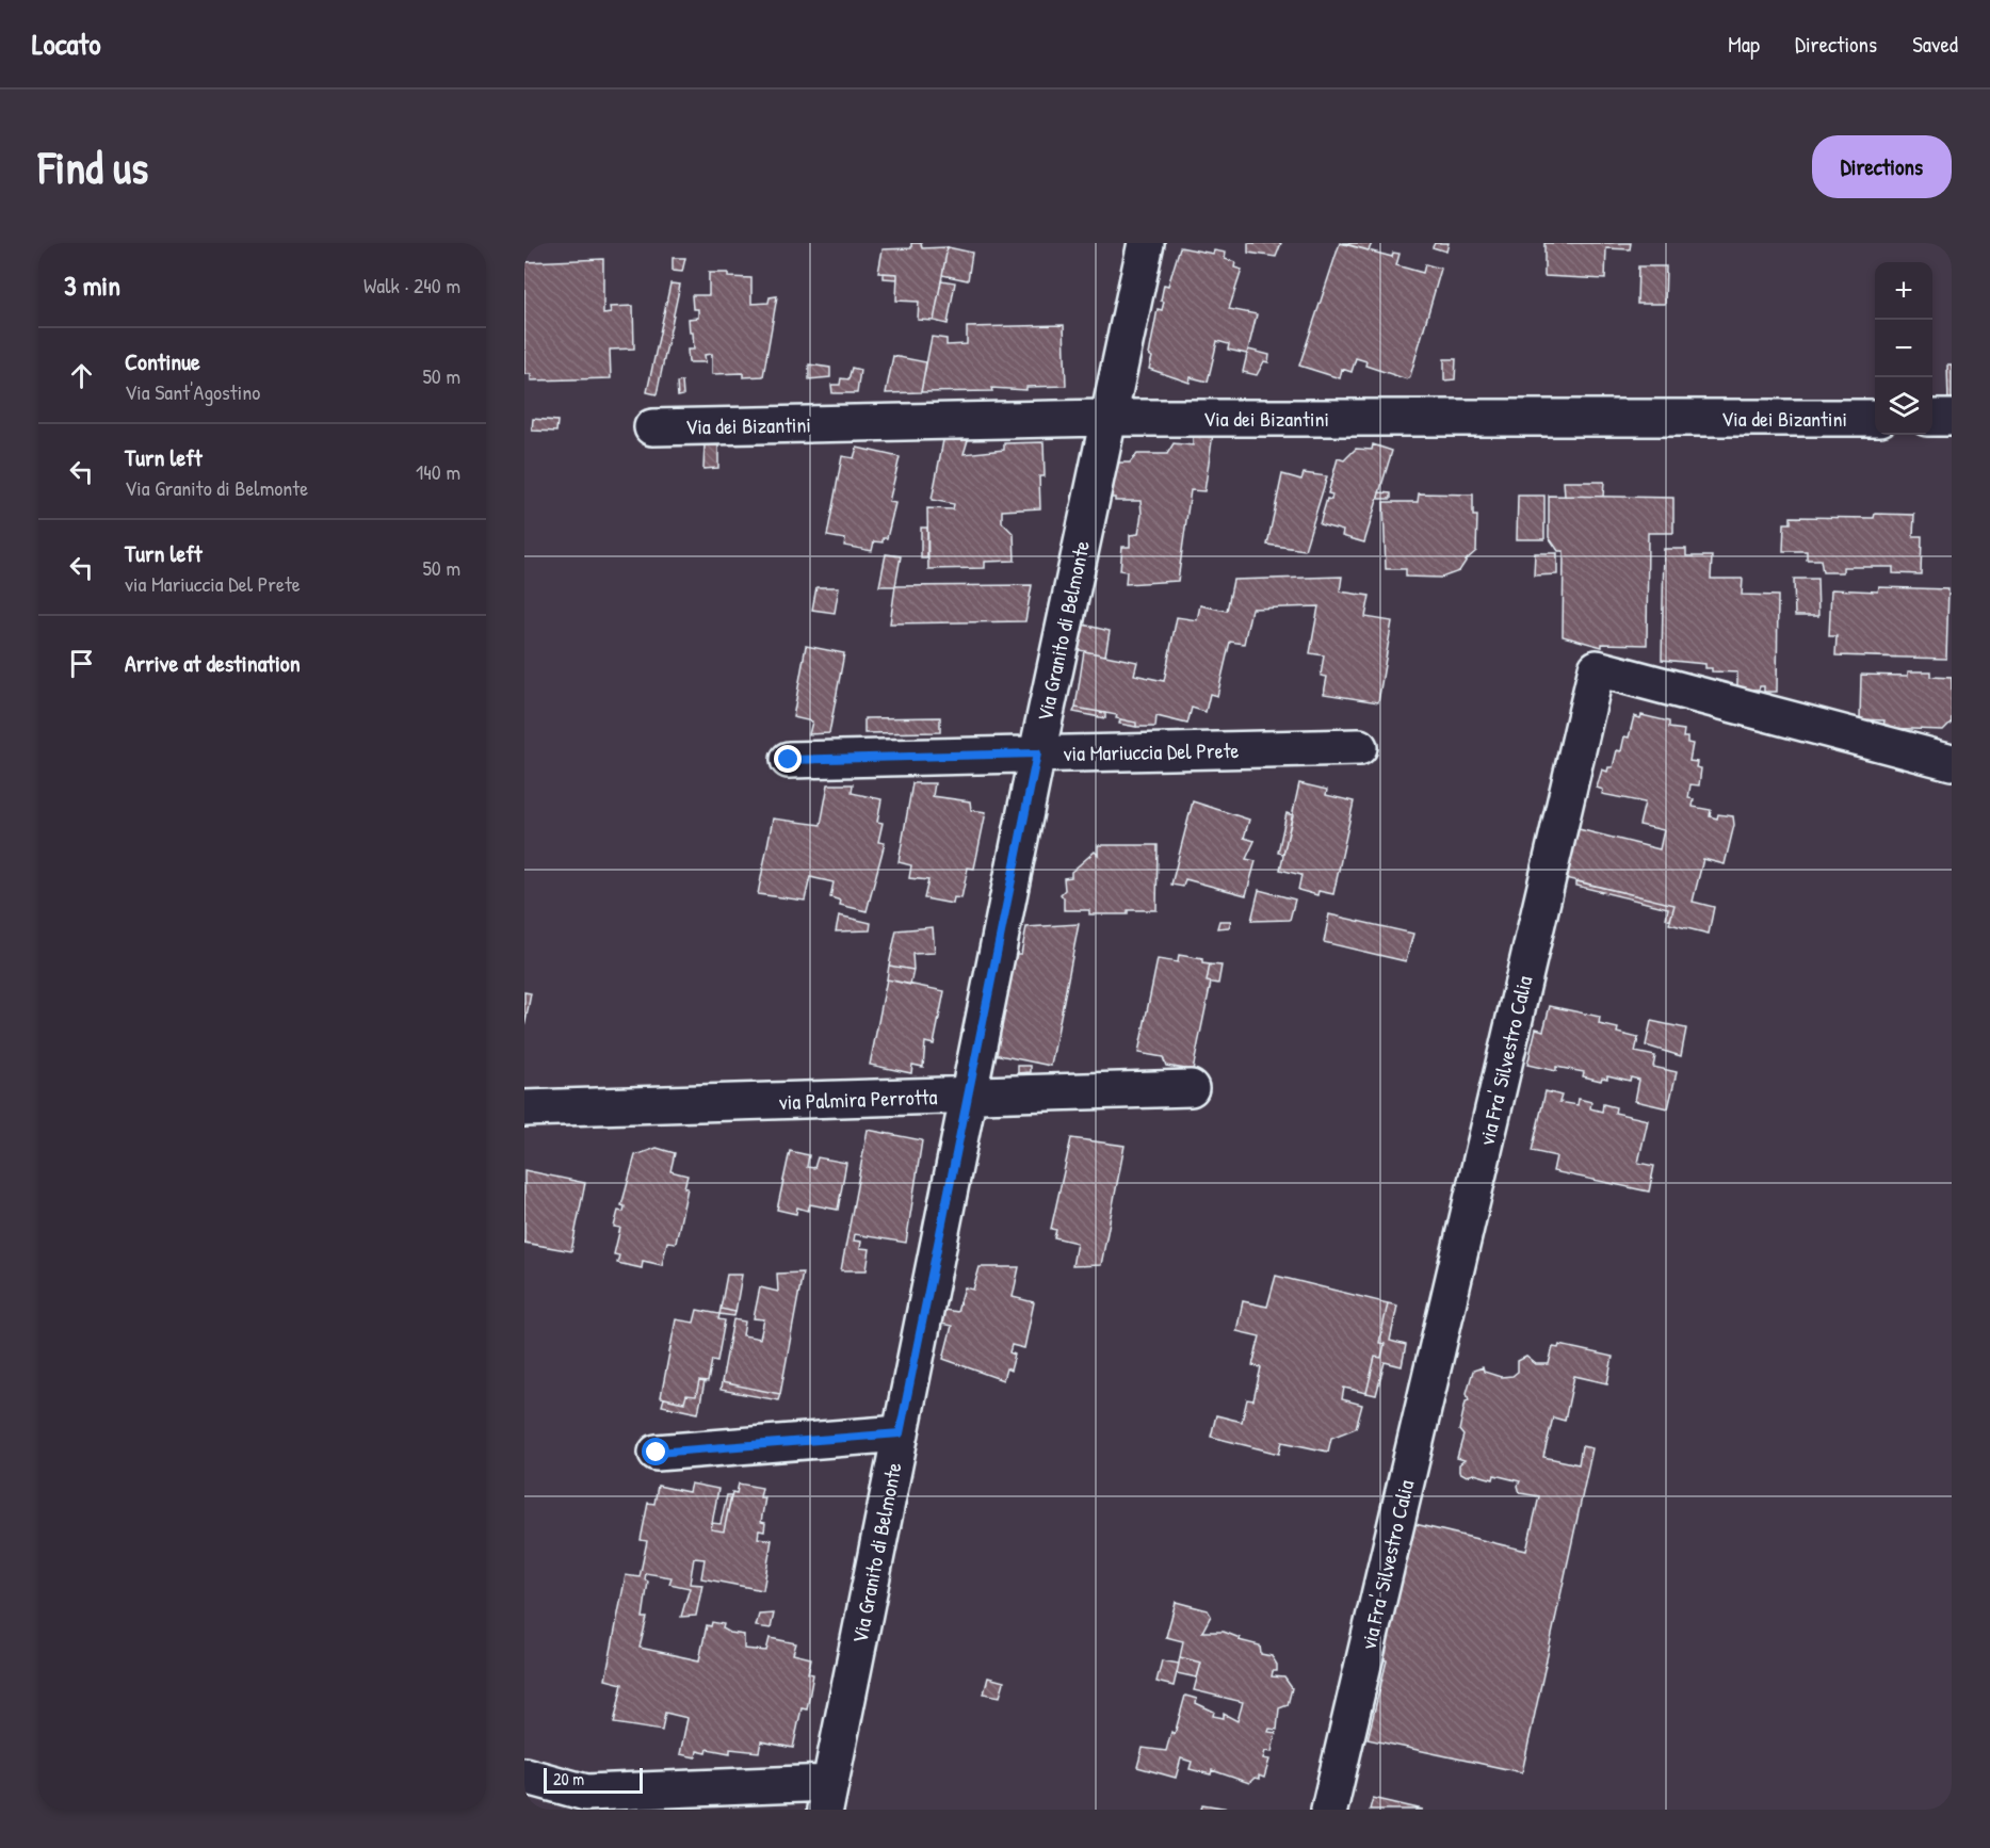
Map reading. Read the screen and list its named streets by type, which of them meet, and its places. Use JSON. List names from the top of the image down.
{
  "streets": {
    "street": [
      "Via dei Bizantini",
      "Via Granito di Belmonte",
      "via Mariuccia Del Prete",
      "via Fra' Silvestro Calia",
      "via Palmira Perrotta"
    ]
  },
  "crossings": [
    ["Via dei Bizantini", "Via Granito di Belmonte"],
    ["Via Granito di Belmonte", "via Mariuccia Del Prete"],
    ["Via Granito di Belmonte", "via Palmira Perrotta"]
  ],
  "scale_bar": "20 m",
  "page": {
    "header": "Locato",
    "nav": ["Map", "Directions", "Saved"],
    "buttons": "Directions",
    "title": "Find us",
    "heading": ["3 min", "Walk · 240 m"],
    "map_buttons": ["+", "−"],
    "list": [
      ["Continue", "Via Sant'Agostino", "50 m"],
      ["Turn left", "Via Granito di Belmonte", "140 m"],
      ["Turn left", "via Mariuccia Del Prete", "50 m"],
      "Arrive at destination"
    ],
    "scale": "20 m"
  }
}
